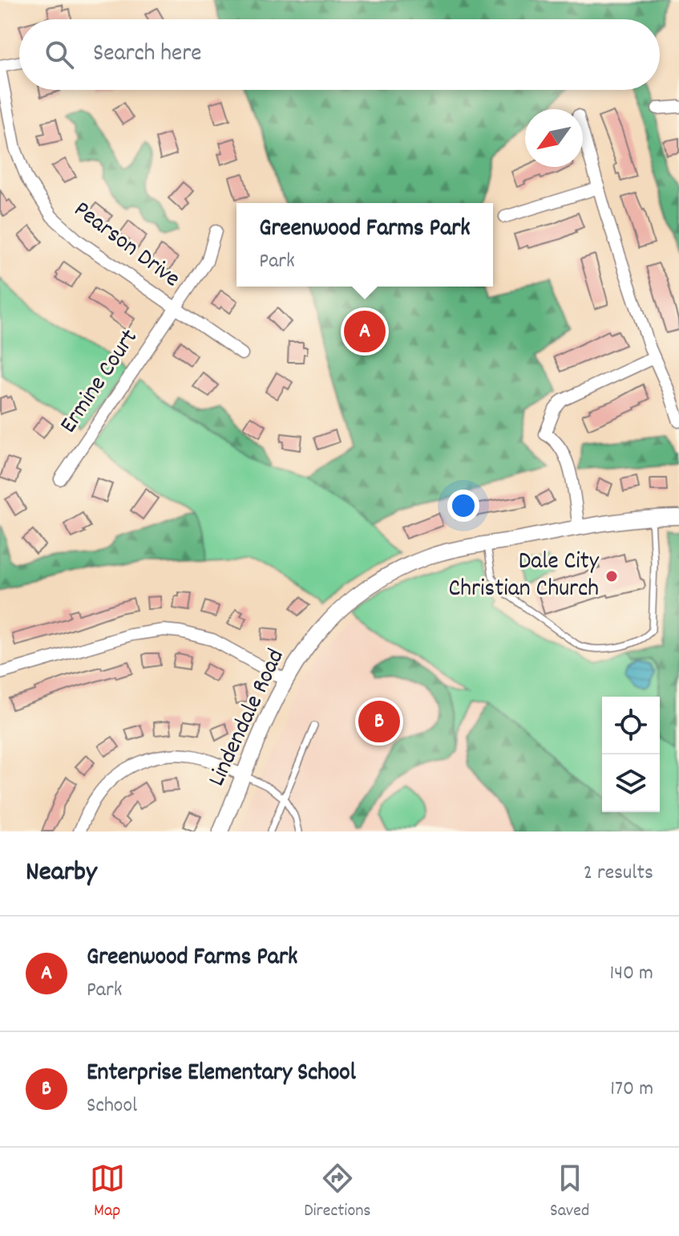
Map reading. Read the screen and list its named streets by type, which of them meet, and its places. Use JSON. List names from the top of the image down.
{
  "streets": {
    "street": ["Pearson Drive", "Ermine Court", "Lindendale Road"]
  },
  "crossings": [
    ["Pearson Drive", "Ermine Court"]
  ],
  "places": ["Dale City Christian Church"],
  "north": "bottom left",
  "page": {
    "search": "Search here",
    "popup": ["Greenwood Farms Park", "Park"],
    "pins": ["A", "B"],
    "heading": ["Nearby", "2 results"],
    "list": [
      {
        "mark": "A",
        "name": "Greenwood Farms Park",
        "note": "Park",
        "value": "140 m"
      },
      {
        "mark": "B",
        "name": "Enterprise Elementary School",
        "note": "School",
        "value": "170 m"
      }
    ],
    "nav": ["Map", "Directions", "Saved"]
  }
}
